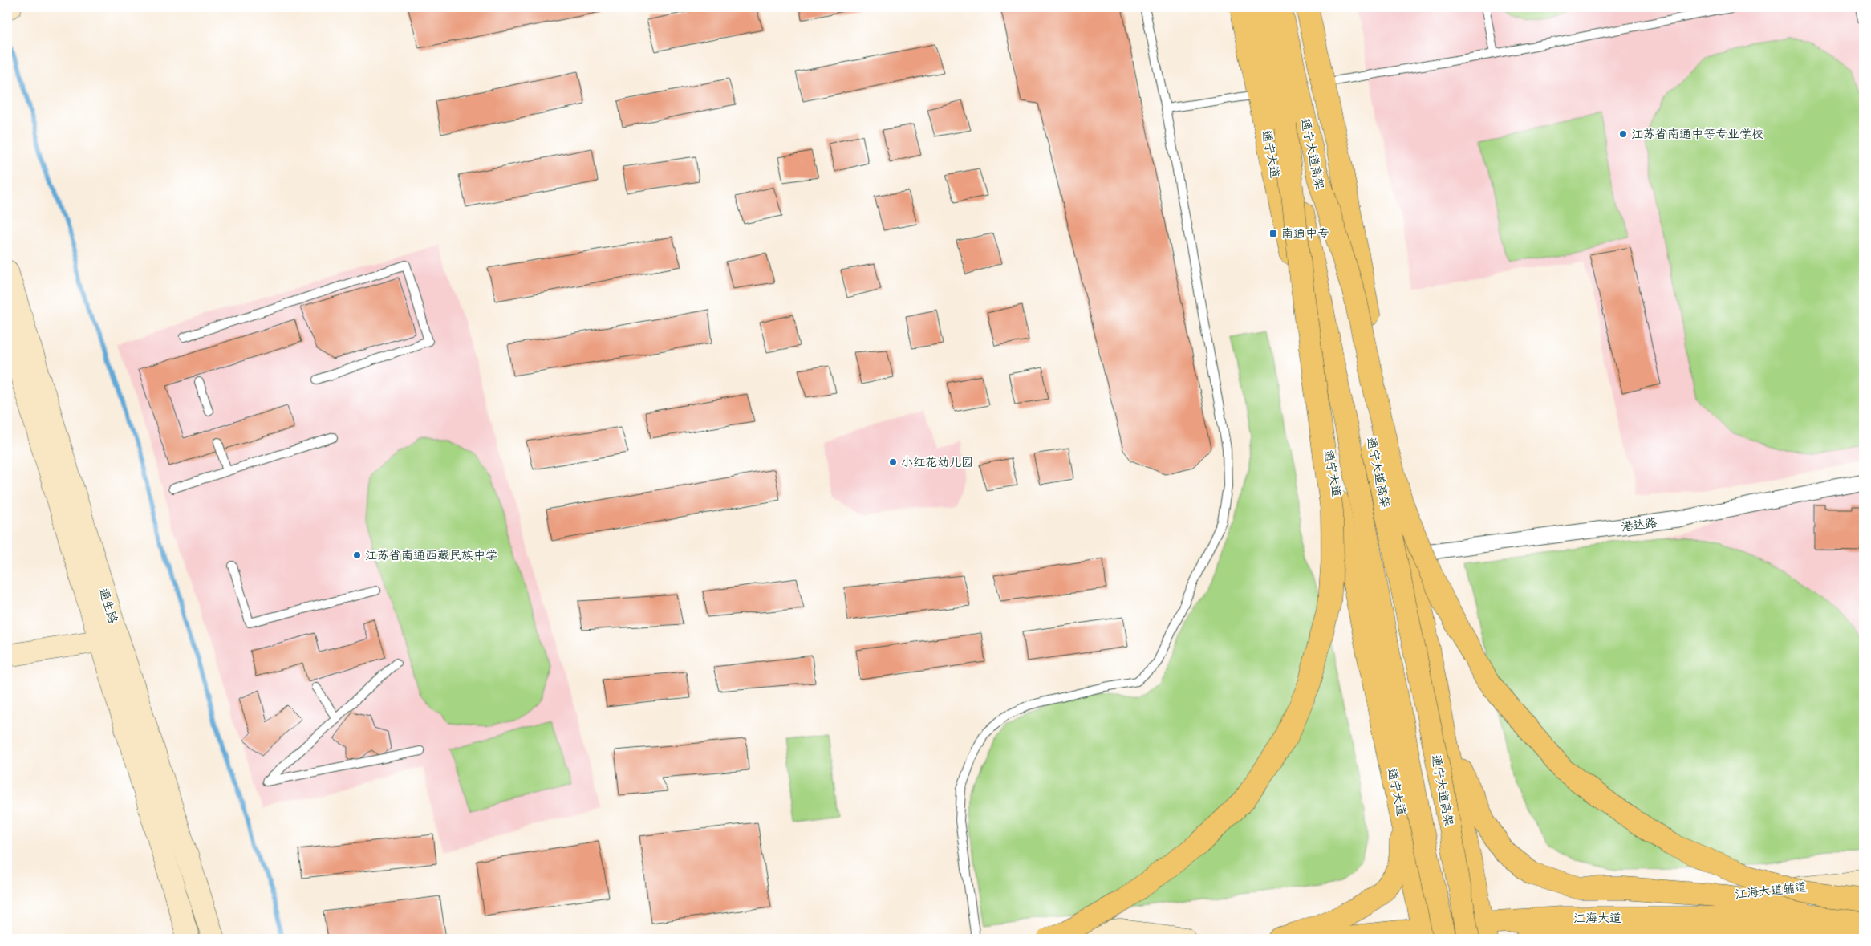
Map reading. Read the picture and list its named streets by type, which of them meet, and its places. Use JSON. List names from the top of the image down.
{
  "streets": {
    "main road": ["通宁大道", "通宁大道高架", "江海大道"],
    "street": ["港达路", "通生路", "江海大道辅道"]
  },
  "crossings": [
    ["通宁大道", "江海大道"],
    ["江海大道辅道", "江海大道"]
  ],
  "places": {
    "other": ["江苏省南通中等专业学校", "小红花幼儿园", "江苏省南通西藏民族中学"],
    "transit": ["南通中专"]
  }
}
